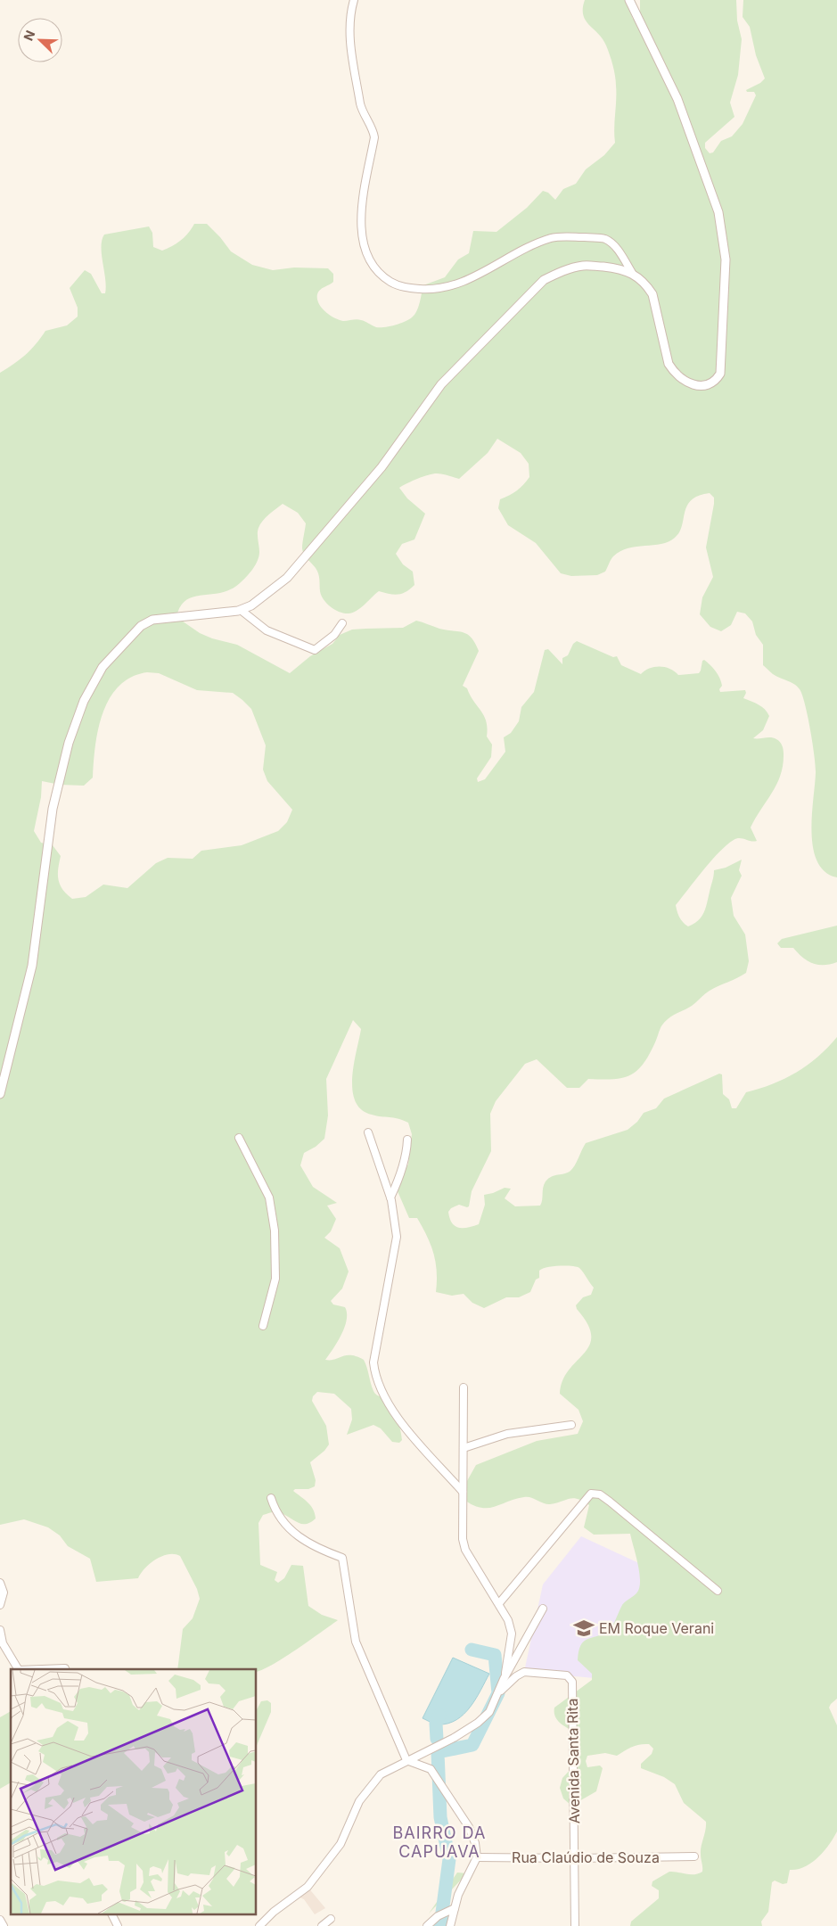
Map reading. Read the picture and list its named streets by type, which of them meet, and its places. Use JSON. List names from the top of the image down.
{
  "streets": {
    "street": ["Avenida Santa Rita", "Rua Claúdio de Souza"]
  },
  "crossings": [
    ["Avenida Santa Rita", "Rua Claúdio de Souza"]
  ],
  "districts": ["BAIRRO DA CAPUAVA"],
  "places": {
    "school or university": ["EM Roque Verani"]
  },
  "north": "top left"
}
